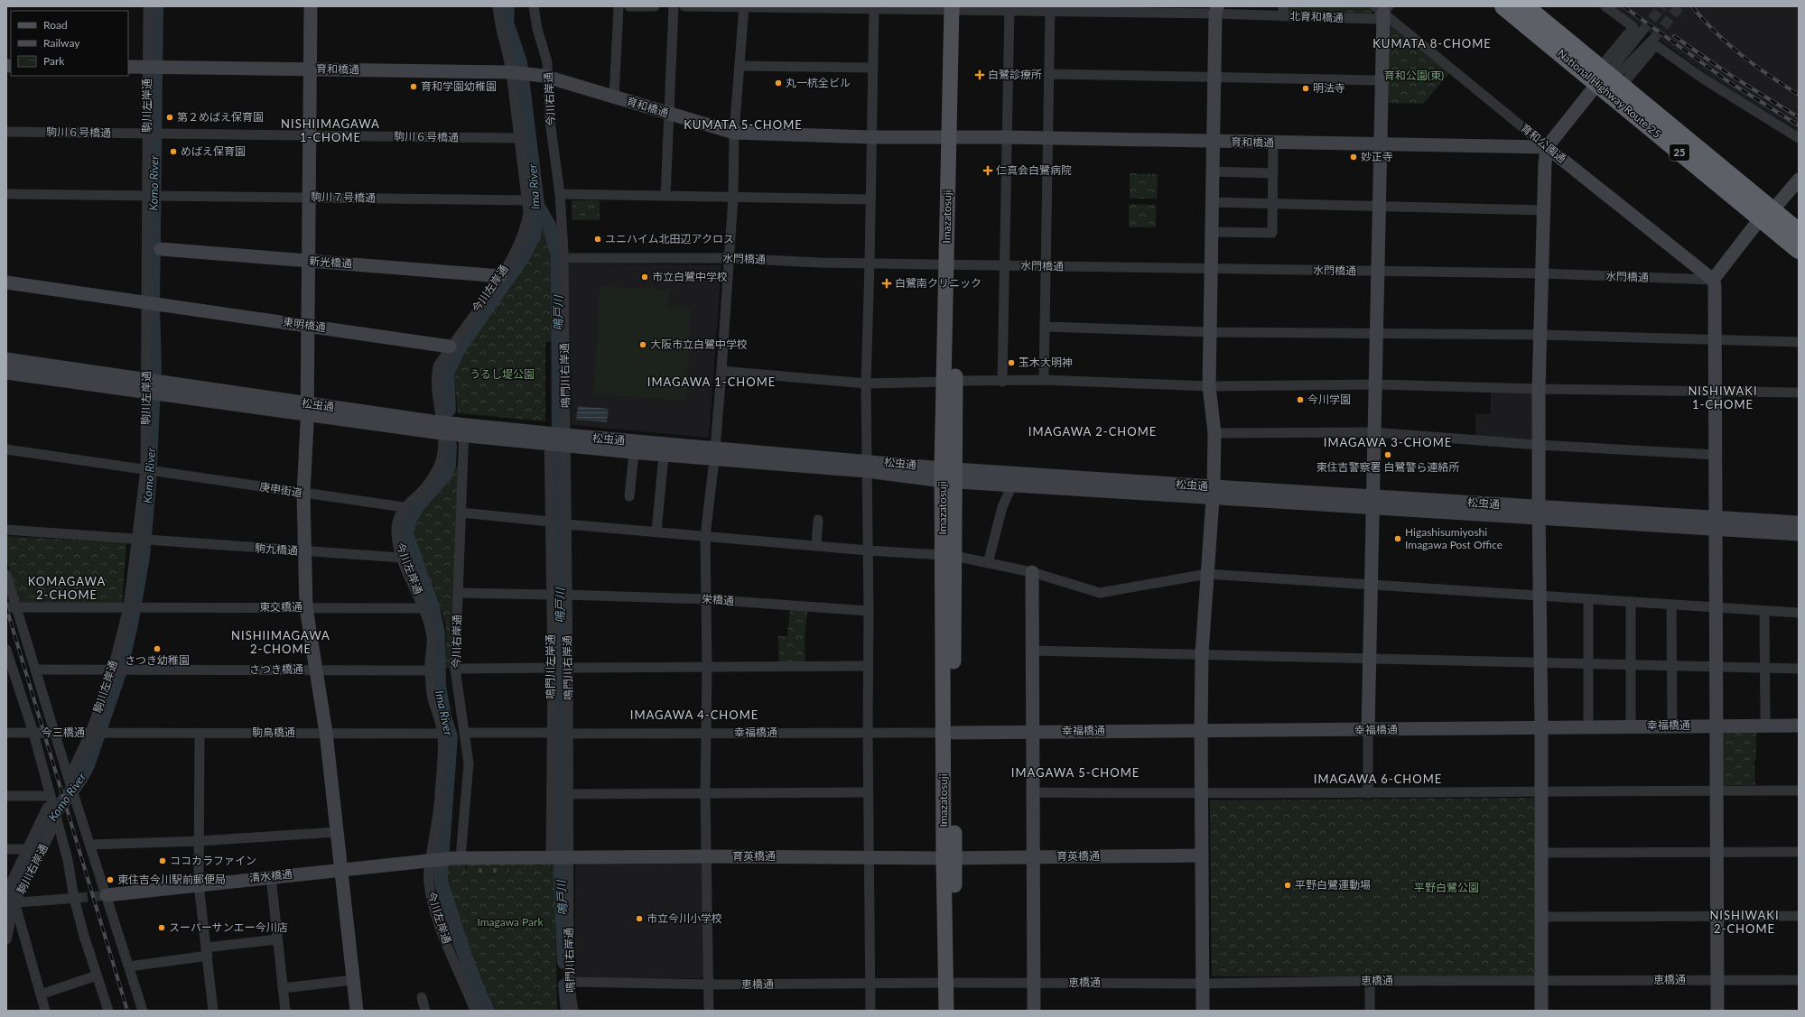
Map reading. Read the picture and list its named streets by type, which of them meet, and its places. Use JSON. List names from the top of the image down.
{
  "streets": {
    "highway": ["National Highway Route 25", "25"],
    "main road": ["Imazatosuji"],
    "street": [
      "北育和橋通",
      "育和橋通",
      "今川右岸通",
      "駒川左岸通",
      "駒川６号橋通",
      "育和公園通",
      "駒川７号橋通",
      "水門橋通",
      "新光橋通",
      "今川左岸通",
      "東明橋通",
      "鳴門川右岸通",
      "松虫通",
      "庚申街道",
      "駒九橋通",
      "栄橋通",
      "東交橋通",
      "鳴門川左岸通",
      "さつき橋通",
      "幸福橋通",
      "今三橋通",
      "駒鳥橋通",
      "育英橋通",
      "駒川右岸通",
      "清水橋通",
      "恵橋通"
    ]
  },
  "crossings": [
    ["北育和橋通", "育和公園通"],
    ["北育和橋通", "Imazatosuji"],
    ["育和橋通", "今川右岸通"],
    ["育和橋通", "駒川左岸通"],
    ["育和橋通", "育和公園通"],
    ["育和橋通", "Imazatosuji"],
    ["育和橋通", "今川左岸通"],
    ["今川右岸通", "鳴門川右岸通"],
    ["今川右岸通", "松虫通"],
    ["今川右岸通", "育英橋通"],
    ["駒川左岸通", "駒川６号橋通"],
    ["駒川左岸通", "駒川７号橋通"],
    ["駒川左岸通", "新光橋通"],
    ["駒川左岸通", "東明橋通"],
    ["駒川左岸通", "松虫通"],
    ["駒川左岸通", "庚申街道"],
    ["駒川左岸通", "駒九橋通"],
    ["駒川左岸通", "東交橋通"],
    ["駒川左岸通", "さつき橋通"],
    ["駒川左岸通", "今三橋通"],
    ["駒川６号橋通", "今川左岸通"],
    ["育和公園通", "水門橋通"],
    ["駒川７号橋通", "今川左岸通"],
    ["Imazatosuji", "水門橋通"],
    ["Imazatosuji", "松虫通"],
    ["Imazatosuji", "幸福橋通"],
    ["Imazatosuji", "育英橋通"],
    ["Imazatosuji", "恵橋通"],
    ["水門橋通", "鳴門川右岸通"],
    ["新光橋通", "今川左岸通"],
    ["今川左岸通", "東明橋通"],
    ["今川左岸通", "松虫通"],
    ["今川左岸通", "庚申街道"],
    ["今川左岸通", "駒九橋通"],
    ["今川左岸通", "東交橋通"],
    ["今川左岸通", "さつき橋通"],
    ["今川左岸通", "駒鳥橋通"],
    ["今川左岸通", "育英橋通"],
    ["今川左岸通", "清水橋通"],
    ["鳴門川右岸通", "松虫通"],
    ["鳴門川右岸通", "栄橋通"],
    ["鳴門川右岸通", "鳴門川左岸通"],
    ["鳴門川右岸通", "幸福橋通"],
    ["鳴門川右岸通", "育英橋通"],
    ["鳴門川右岸通", "恵橋通"],
    ["松虫通", "鳴門川左岸通"],
    ["鳴門川左岸通", "育英橋通"],
    ["今三橋通", "駒鳥橋通"],
    ["育英橋通", "清水橋通"]
  ],
  "districts": [
    "KUMATA 8-CHOME",
    "NISHIIMAGAWA 1-CHOME",
    "KUMATA 5-CHOME",
    "IMAGAWA 1-CHOME",
    "NISHIWAKI 1-CHOME",
    "IMAGAWA 2-CHOME",
    "IMAGAWA 3-CHOME",
    "KOMAGAWA 2-CHOME",
    "NISHIIMAGAWA 2-CHOME",
    "IMAGAWA 4-CHOME",
    "IMAGAWA 5-CHOME",
    "IMAGAWA 6-CHOME",
    "NISHIWAKI 2-CHOME"
  ],
  "water": ["Komo River", "Ima River", "鳴戸川"],
  "parks": [
    "育和公園(東)",
    "うるし堤公園",
    "平野白鷺公園",
    "Imagawa Park"
  ],
  "places": {
    "health": ["白鷺診療所", "仁真会白鷺病院", "白鷺南クリニック"],
    "other": [
      "丸一杭全ビル",
      "育和学園幼稚園",
      "明法寺",
      "第２めばえ保育園",
      "めばえ保育園",
      "妙正寺",
      "ユニハイム北田辺アクロス",
      "市立白鷺中学校",
      "大阪市立白鷺中学校",
      "玉木大明神",
      "今川学園",
      "東住吉警察署 白鷺警ら連絡所",
      "Higashisumiyoshi Imagawa Post Office",
      "さつき幼稚園",
      "ココカラファイン",
      "東住吉今川駅前郵便局",
      "平野白鷺運動場",
      "市立今川小学校",
      "スーパーサンエー今川店"
    ]
  },
  "legend": ["Road", "Railway", "Park"]
}
